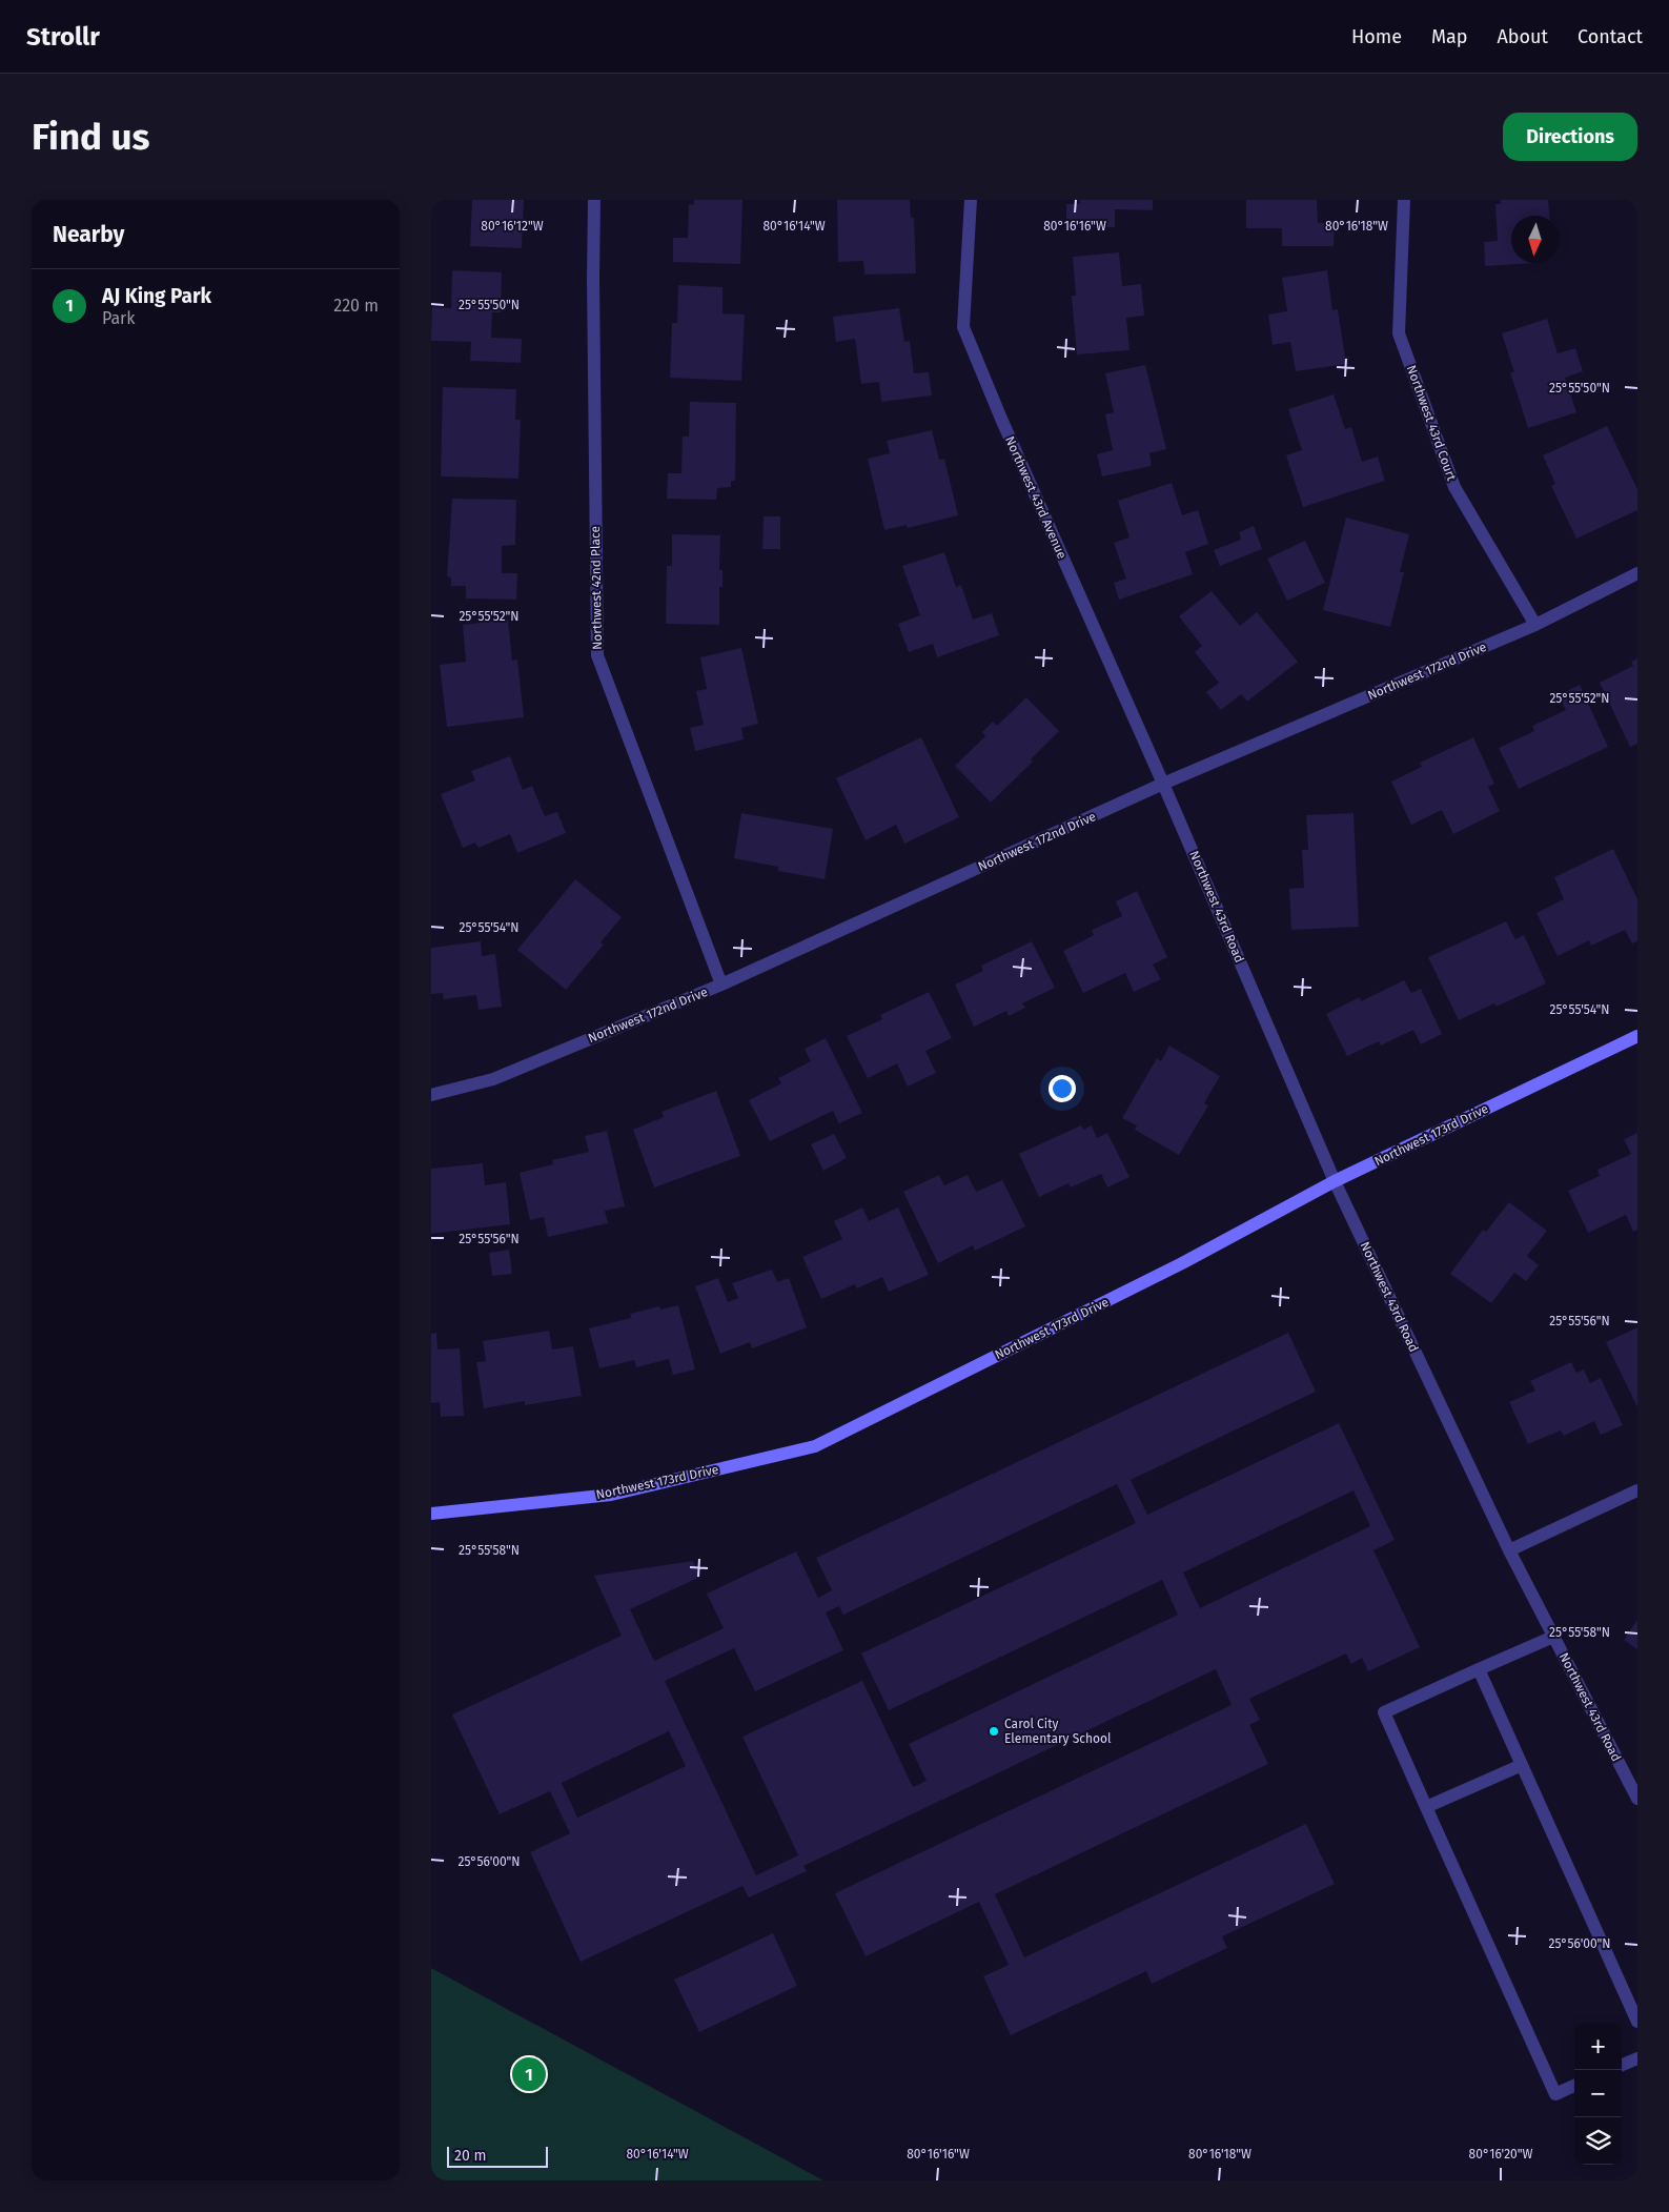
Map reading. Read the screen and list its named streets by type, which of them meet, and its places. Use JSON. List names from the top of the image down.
{
  "streets": {
    "street": [
      "Northwest 43rd Court",
      "Northwest 43rd Avenue",
      "Northwest 42nd Place",
      "Northwest 172nd Drive",
      "Northwest 43rd Road",
      "Northwest 173rd Drive"
    ]
  },
  "crossings": [
    ["Northwest 43rd Court", "Northwest 172nd Drive"],
    ["Northwest 43rd Avenue", "Northwest 172nd Drive"],
    ["Northwest 43rd Avenue", "Northwest 43rd Road"],
    ["Northwest 42nd Place", "Northwest 172nd Drive"],
    ["Northwest 172nd Drive", "Northwest 43rd Road"],
    ["Northwest 43rd Road", "Northwest 173rd Drive"]
  ],
  "places": ["Carol City Elementary School"],
  "scale_bar": "20 m",
  "north": "bottom",
  "page": {
    "header": "Strollr",
    "nav": [
      "Home",
      "Map",
      "About",
      "Contact"
    ],
    "buttons": "Directions",
    "title": "Find us",
    "heading": "Nearby",
    "list": [
      {
        "mark": "1",
        "name": "AJ King Park",
        "note": "Park",
        "value": "220 m"
      }
    ],
    "map_buttons": ["+", "−"],
    "pins": "1",
    "scale": "20 m"
  },
  "coordinates": [
    "80°16'12\"W",
    "80°16'14\"W",
    "80°16'16\"W",
    "80°16'18\"W",
    "25°55'50\"N",
    "25°55'52\"N",
    "25°55'54\"N",
    "25°55'56\"N",
    "25°55'58\"N",
    "25°56'00\"N",
    "80°16'20\"W"
  ]
}
